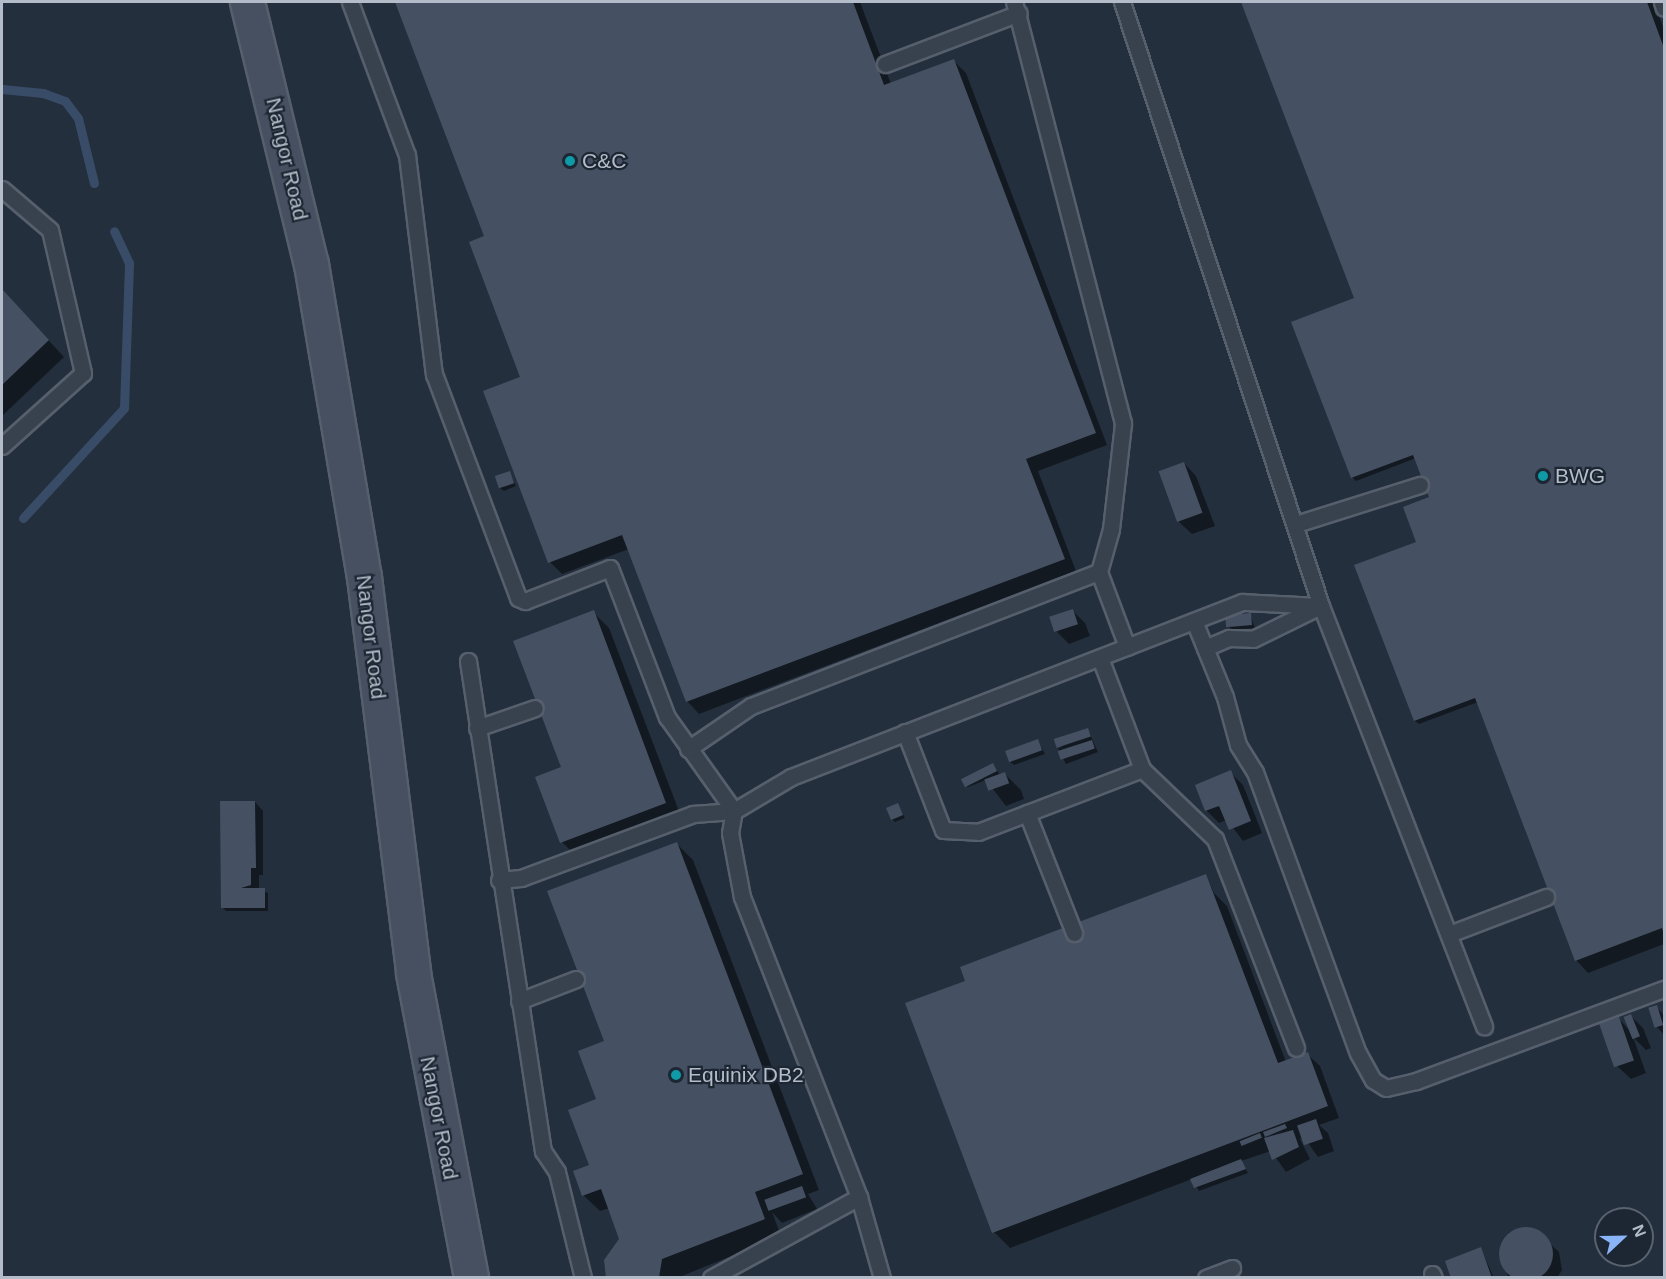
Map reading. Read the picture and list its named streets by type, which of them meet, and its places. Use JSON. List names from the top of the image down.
{
  "streets": {
    "main road": ["Nangor Road"]
  },
  "places": ["C&C", "BWG", "Equinix DB2"],
  "north": "right"
}
